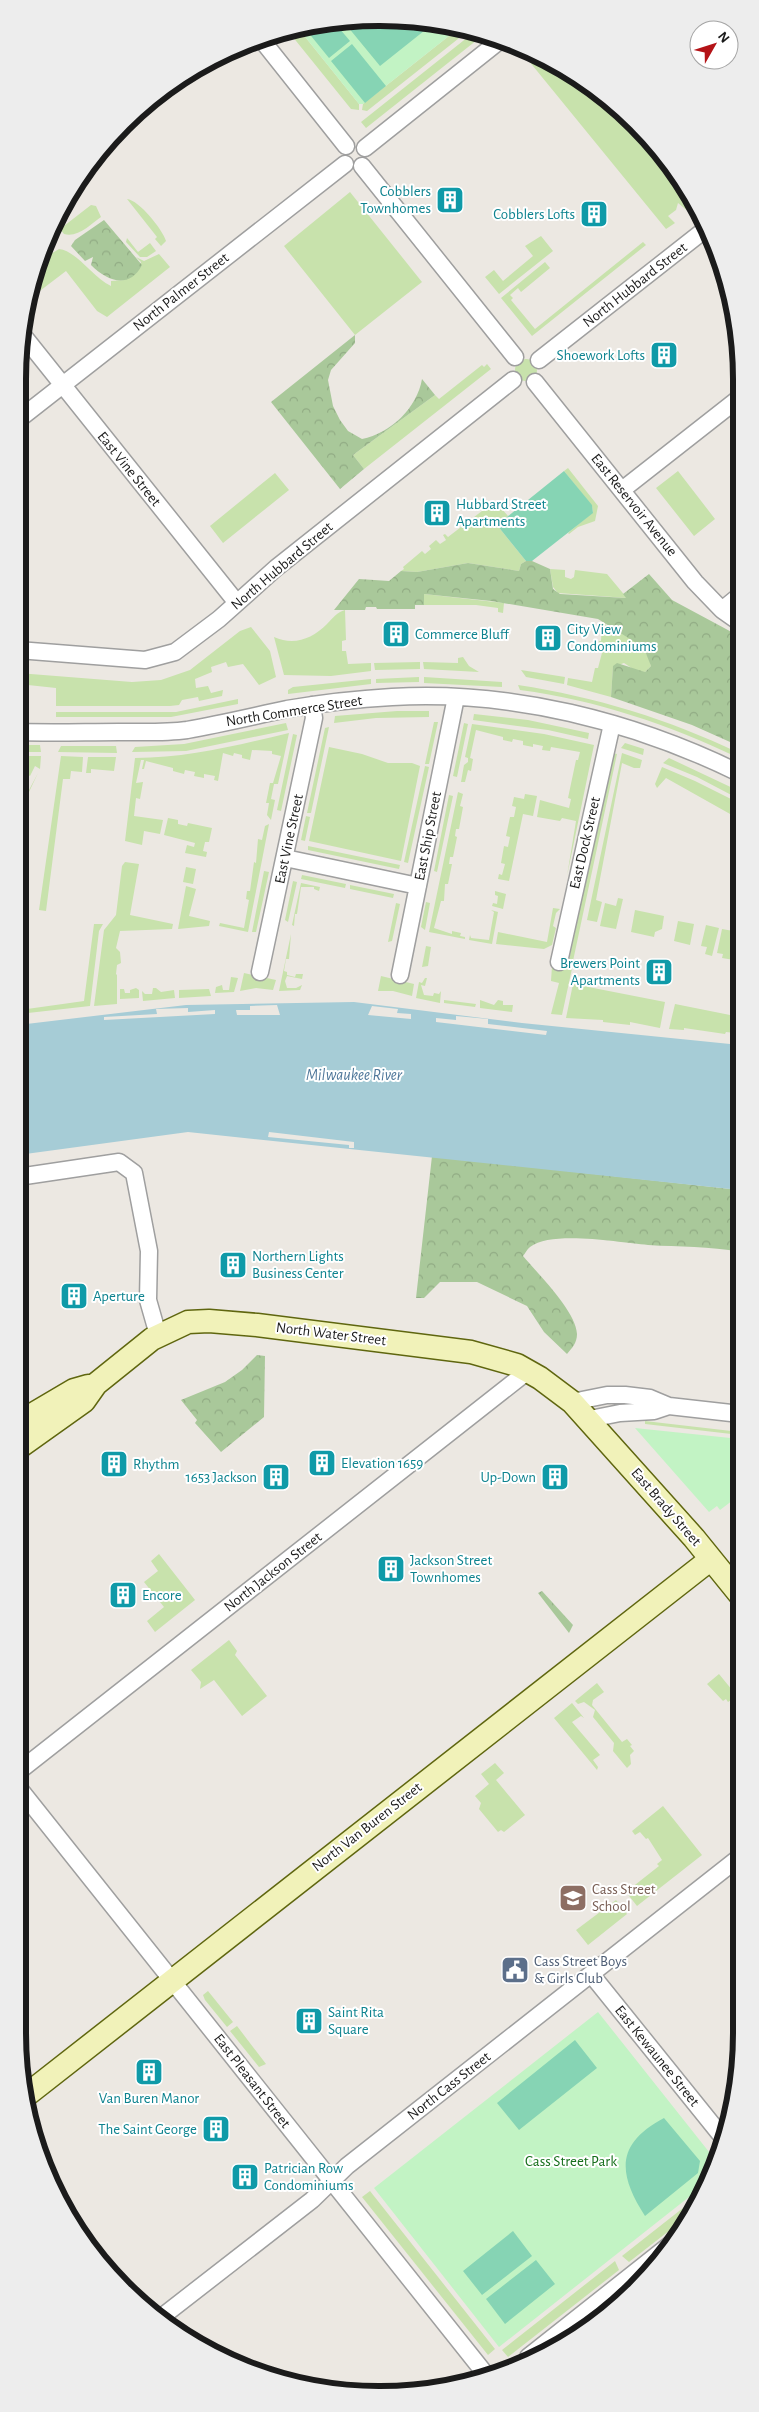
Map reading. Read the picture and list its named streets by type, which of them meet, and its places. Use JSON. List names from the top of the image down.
{
  "streets": {
    "main road": ["North Water Street", "East Brady Street", "North Van Buren Street"],
    "street": [
      "North Hubbard Street",
      "North Palmer Street",
      "East Vine Street",
      "East Reservoir Avenue",
      "North Commerce Street",
      "East Ship Street",
      "East Dock Street",
      "North Jackson Street",
      "East Kewaunee Street",
      "East Pleasant Street",
      "North Cass Street"
    ]
  },
  "crossings": [
    ["North Hubbard Street", "East Vine Street"],
    ["North Hubbard Street", "East Reservoir Avenue"],
    ["North Palmer Street", "East Vine Street"],
    ["East Vine Street", "North Commerce Street"],
    ["North Commerce Street", "East Ship Street"],
    ["North Commerce Street", "East Dock Street"],
    ["North Water Street", "East Brady Street"],
    ["North Water Street", "North Jackson Street"],
    ["East Brady Street", "North Van Buren Street"],
    ["North Van Buren Street", "East Pleasant Street"],
    ["East Kewaunee Street", "North Cass Street"],
    ["East Pleasant Street", "North Cass Street"]
  ],
  "water": ["Milwaukee River"],
  "parks": ["Cass Street Park"],
  "places": {
    "building": [
      "Cobblers Townhomes",
      "Cobblers Lofts",
      "Shoework Lofts",
      "Hubbard Street Apartments",
      "Commerce Bluff",
      "City View Condominiums",
      "Brewers Point Apartments",
      "Northern Lights Business Center",
      "Aperture",
      "Elevation 1659",
      "Rhythm",
      "1653 Jackson",
      "Up-Down",
      "Jackson Street Townhomes",
      "Encore",
      "Saint Rita Square",
      "Van Buren Manor",
      "The Saint George",
      "Patrician Row Condominiums"
    ],
    "school or university": ["Cass Street School"],
    "public building": ["Cass Street Boys & Girls Club"]
  },
  "north": "top right"
}
